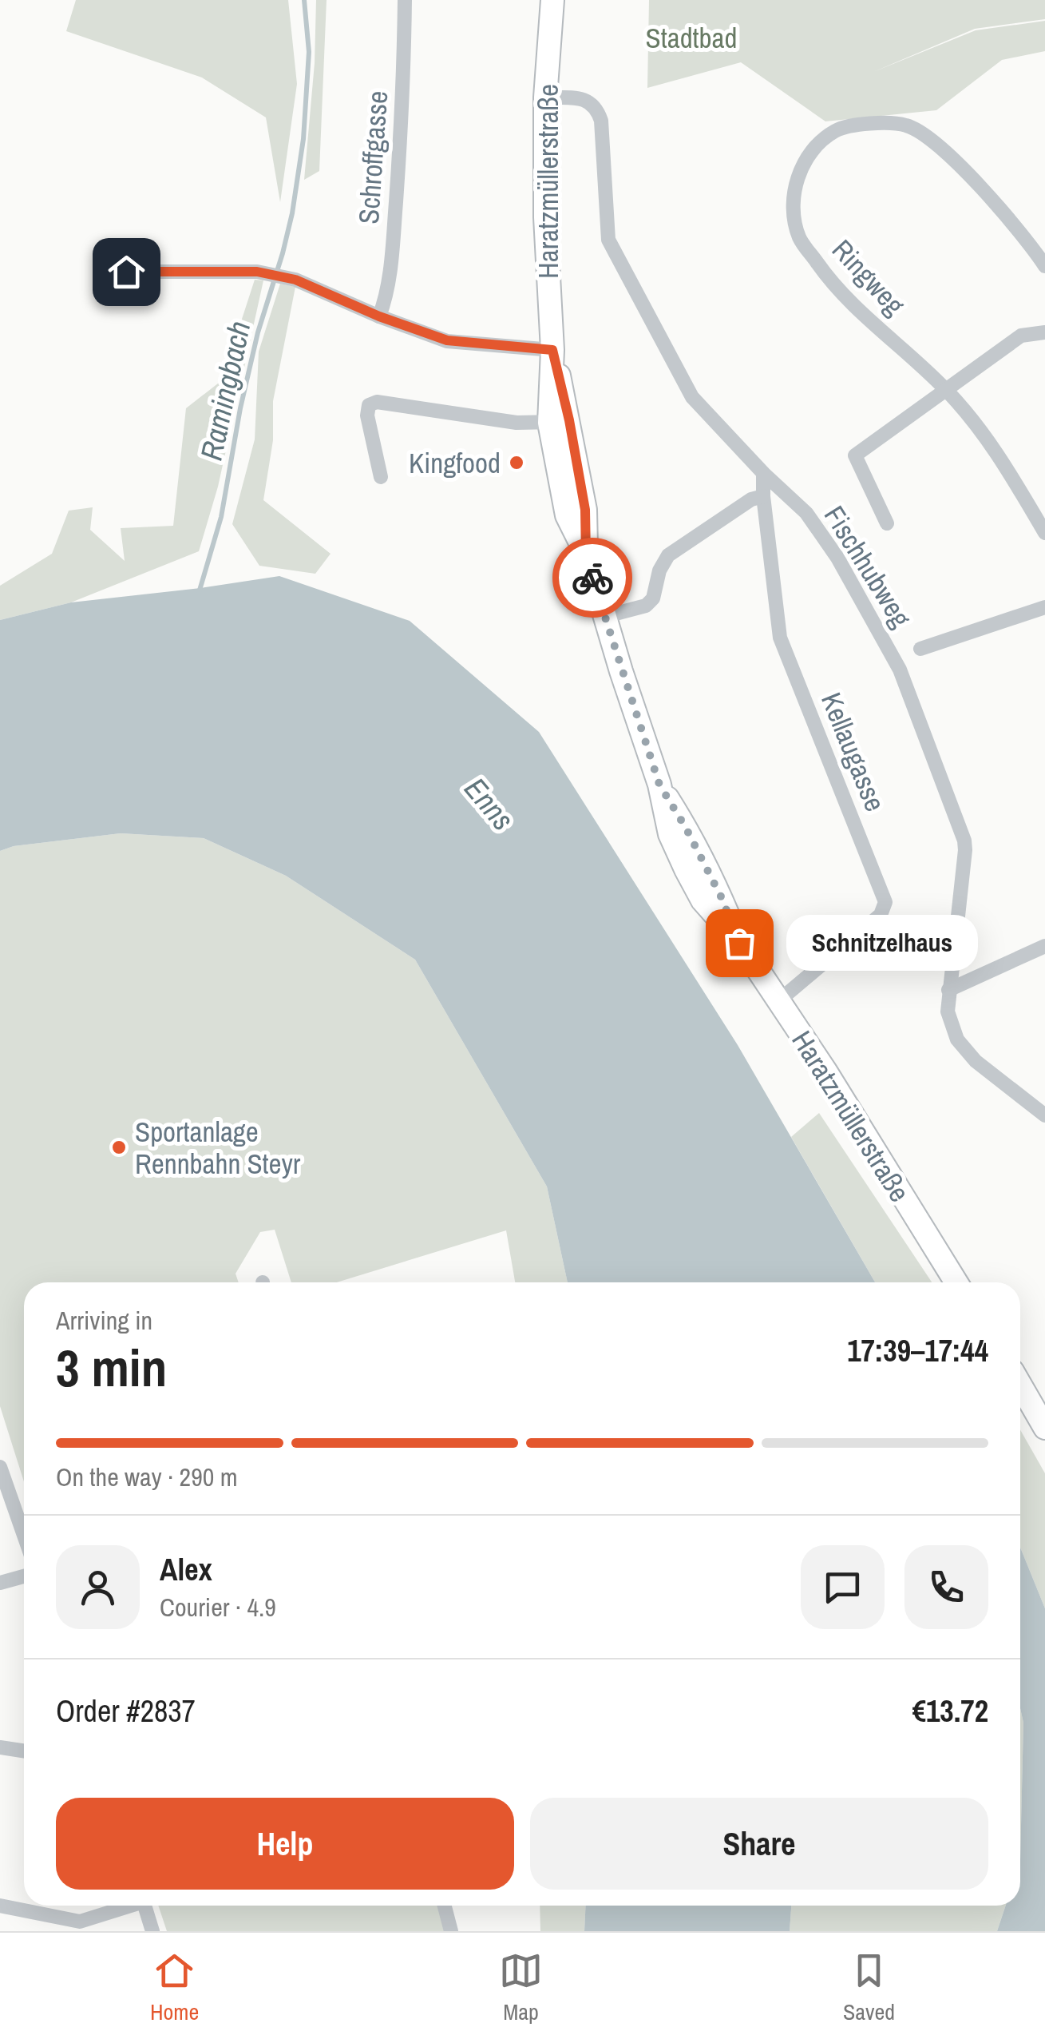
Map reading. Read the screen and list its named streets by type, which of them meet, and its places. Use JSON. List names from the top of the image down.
{
  "streets": {
    "main road": ["Haratzmüllerstraße"],
    "street": [
      "Schroffgasse",
      "Ringweg",
      "Fischhubweg",
      "Kellaugasse"
    ]
  },
  "crossings": [
    ["Haratzmüllerstraße", "Fischhubweg"],
    ["Haratzmüllerstraße", "Kellaugasse"],
    ["Fischhubweg", "Kellaugasse"]
  ],
  "water": ["Ramingbach", "Enns"],
  "parks": ["Stadtbad"],
  "places": ["Kingfood", "Schnitzelhaus", "Sportanlage Rennbahn Steyr"],
  "page": {
    "bubble": "Schnitzelhaus",
    "heading": ["3 min", "Arriving in", "17:39–17:44"],
    "panel": [
      "Alex",
      "Courier · 4.9",
      "Order #2837",
      "€13.72"
    ],
    "bar": "On the way · 290 m",
    "buttons": ["Help", "Share"],
    "tabs": ["Home", "Map", "Saved"]
  }
}
